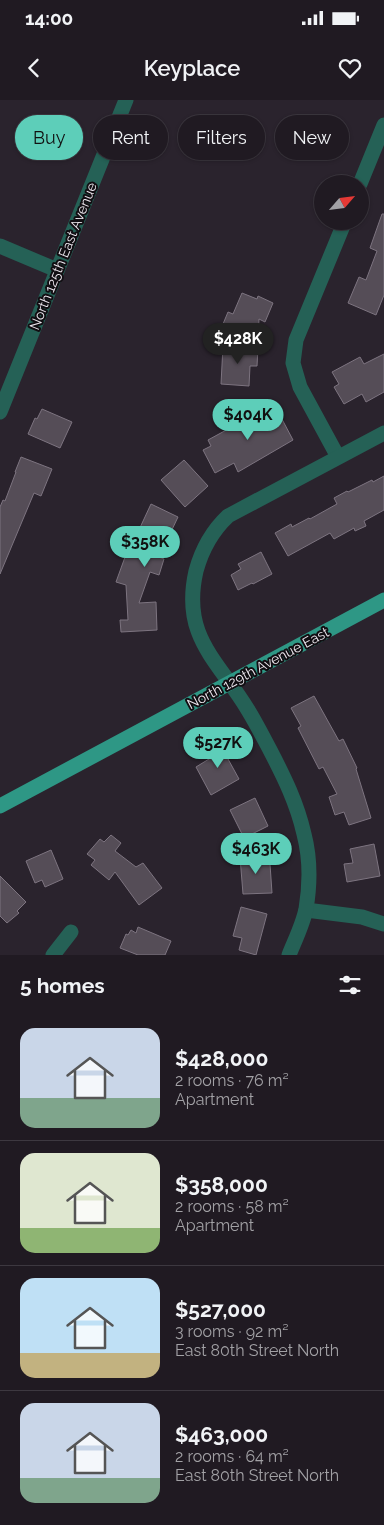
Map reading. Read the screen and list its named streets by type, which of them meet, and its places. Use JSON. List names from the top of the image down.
{
  "streets": {
    "main road": ["North 129th Avenue East"],
    "street": ["North 125th East Avenue"]
  },
  "north": "top right",
  "page": {
    "status": "14:00",
    "header": "Keyplace",
    "chip": [
      "Buy",
      "Rent",
      "Filters",
      "New"
    ],
    "price": [
      "$428K",
      "$404K",
      "$358K",
      "$527K",
      "$463K"
    ],
    "heading": "5 homes",
    "list": [
      {
        "name": "$428,000",
        "note": "2 rooms · 76 m² · Apartment"
      },
      {
        "name": "$358,000",
        "note": "2 rooms · 58 m² · Apartment"
      },
      {
        "name": "$527,000",
        "note": "3 rooms · 92 m² · East 80th Street North"
      },
      {
        "name": "$463,000",
        "note": "2 rooms · 64 m² · East 80th Street North"
      }
    ]
  }
}
